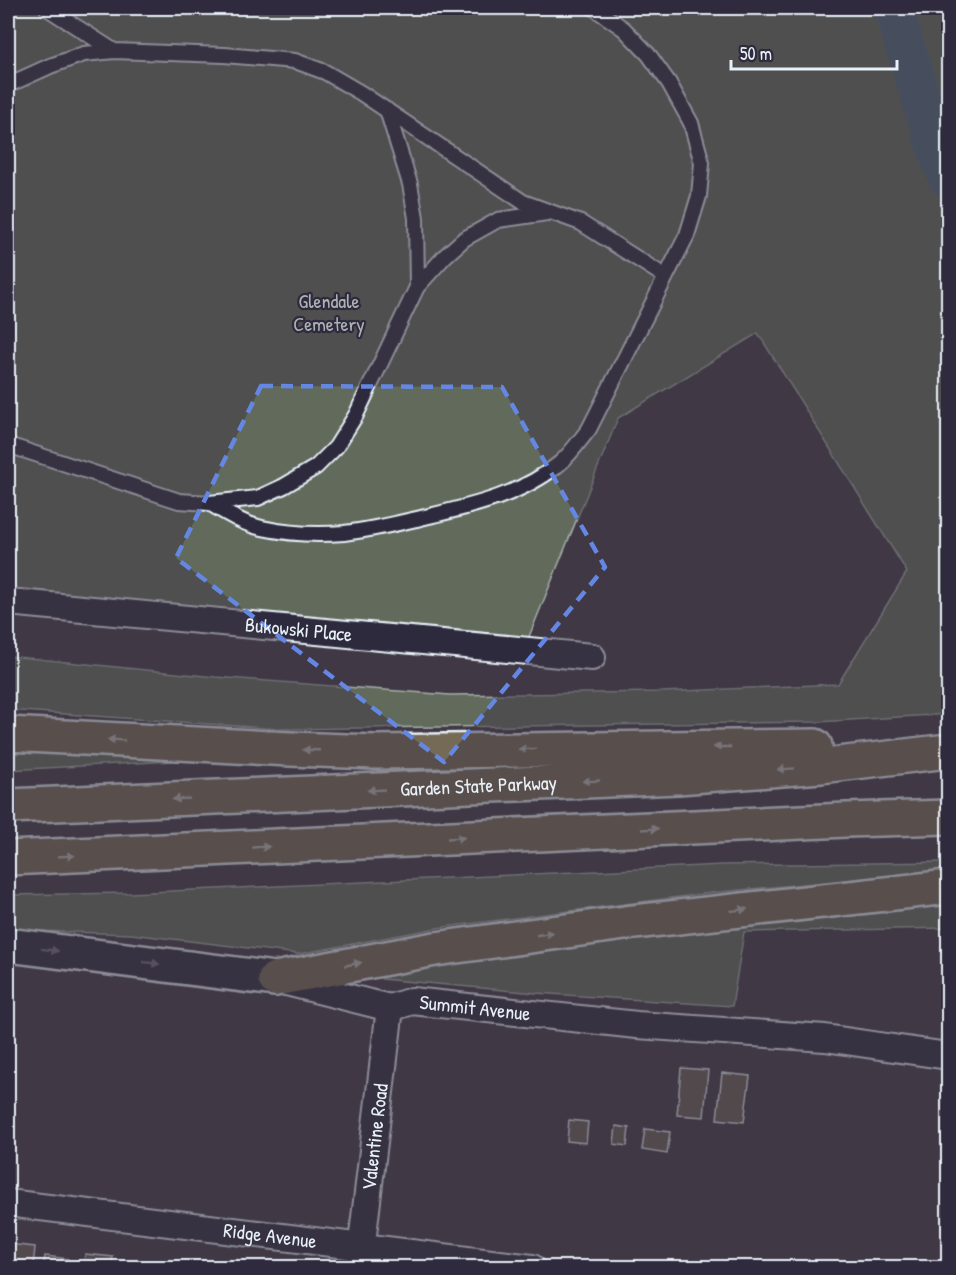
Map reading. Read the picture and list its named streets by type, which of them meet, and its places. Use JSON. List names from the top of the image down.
{
  "streets": {
    "highway": ["Garden State Parkway"],
    "street": [
      "Bukowski Place",
      "Summit Avenue",
      "Valentine Road",
      "Ridge Avenue"
    ]
  },
  "crossings": [
    ["Summit Avenue", "Valentine Road"],
    ["Valentine Road", "Ridge Avenue"]
  ],
  "parks": ["Glendale Cemetery"],
  "scale_bar": "50 m"
}
